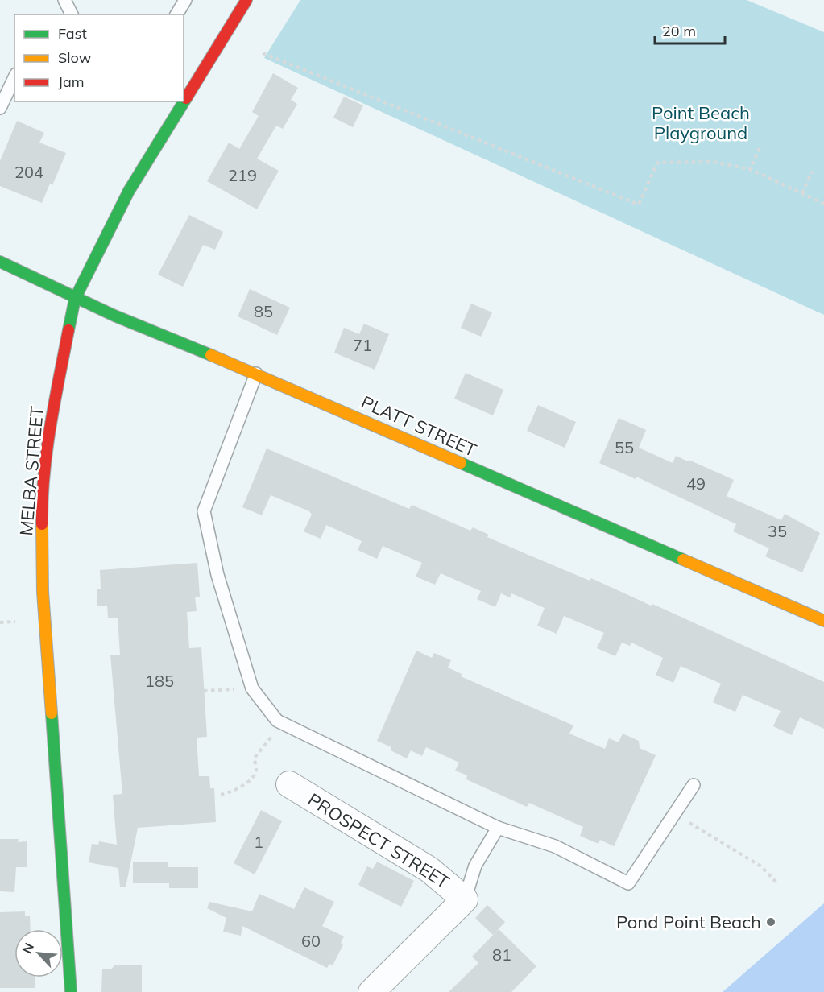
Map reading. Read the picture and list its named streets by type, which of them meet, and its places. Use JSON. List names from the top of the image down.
{
  "streets": {
    "main road": ["PLATT STREET", "MELBA STREET"],
    "street": ["PROSPECT STREET"]
  },
  "crossings": [
    ["PLATT STREET", "MELBA STREET"]
  ],
  "parks": ["Point Beach Playground"],
  "places": ["Pond Point Beach"],
  "house_numbers": [
    "204",
    "219",
    "85",
    "71",
    "55",
    "49",
    "35",
    "185",
    "1",
    "60",
    "81"
  ],
  "legend": ["Fast", "Slow", "Jam"],
  "scale_bar": "20 m",
  "north": "top left"
}
